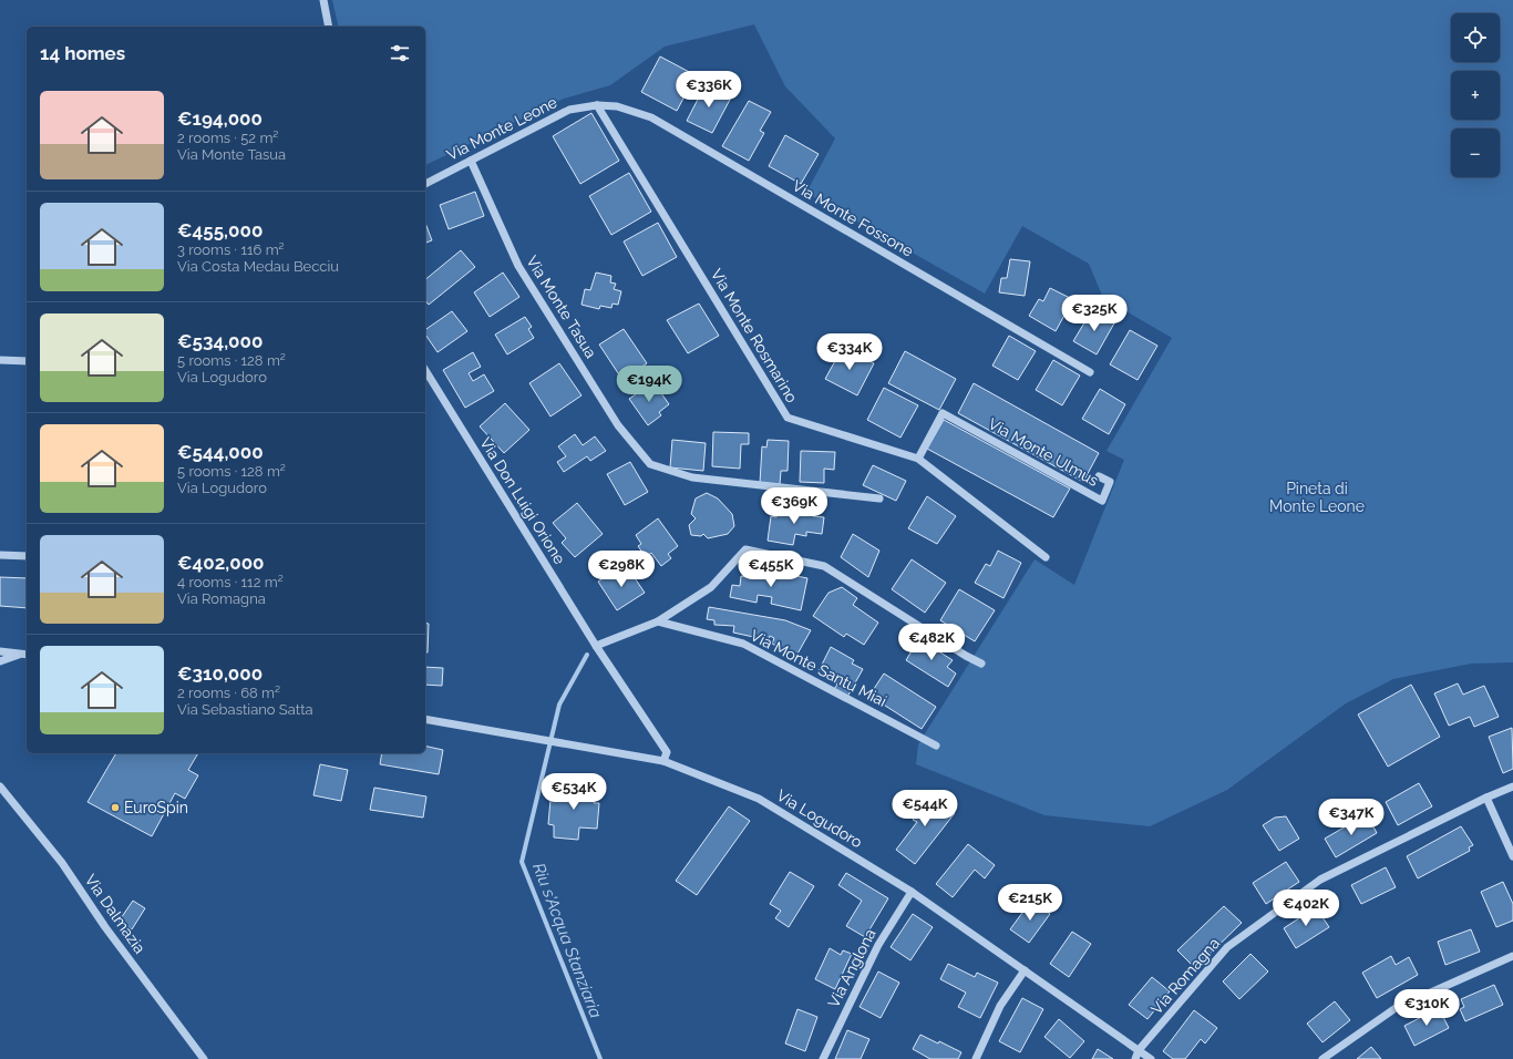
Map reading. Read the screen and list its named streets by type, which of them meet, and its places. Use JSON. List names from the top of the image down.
{
  "streets": {
    "street": [
      "Via Monte Leone",
      "Via Monte Fossone",
      "Via Monte Tasua",
      "Via Monte Rosmarino",
      "Via Monte Ulmus",
      "Via Don Luigi Orione",
      "Via Monte Santu Miai",
      "Via Logudoro",
      "Via Dalmazia",
      "Via Anglona",
      "Via Romagna"
    ]
  },
  "crossings": [
    ["Via Monte Leone", "Via Monte Fossone"],
    ["Via Monte Leone", "Via Monte Tasua"],
    ["Via Monte Leone", "Via Monte Rosmarino"],
    ["Via Monte Fossone", "Via Monte Rosmarino"],
    ["Via Monte Rosmarino", "Via Monte Ulmus"],
    ["Via Don Luigi Orione", "Via Logudoro"],
    ["Via Logudoro", "Via Anglona"],
    ["Via Logudoro", "Via Romagna"]
  ],
  "water": ["Riu s'Acqua Stanziaria"],
  "parks": ["Pineta di Monte Leone"],
  "places": ["EuroSpin"],
  "page": {
    "map_buttons": ["+", "−"],
    "heading": "14 homes",
    "price": [
      "€336K",
      "€325K",
      "€334K",
      "€194K",
      "€369K",
      "€298K",
      "€455K",
      "€482K",
      "€534K",
      "€544K",
      "€347K",
      "€215K",
      "€402K",
      "€310K"
    ],
    "list": [
      {
        "name": "€194,000",
        "note": "2 rooms · 52 m² · Via Monte Tasua"
      },
      {
        "name": "€455,000",
        "note": "3 rooms · 116 m² · Via Costa Medau Becciu"
      },
      {
        "name": "€534,000",
        "note": "5 rooms · 128 m² · Via Logudoro"
      },
      {
        "name": "€544,000",
        "note": "5 rooms · 128 m² · Via Logudoro"
      },
      {
        "name": "€402,000",
        "note": "4 rooms · 112 m² · Via Romagna"
      },
      {
        "name": "€310,000",
        "note": "2 rooms · 68 m² · Via Sebastiano Satta"
      }
    ]
  }
}
